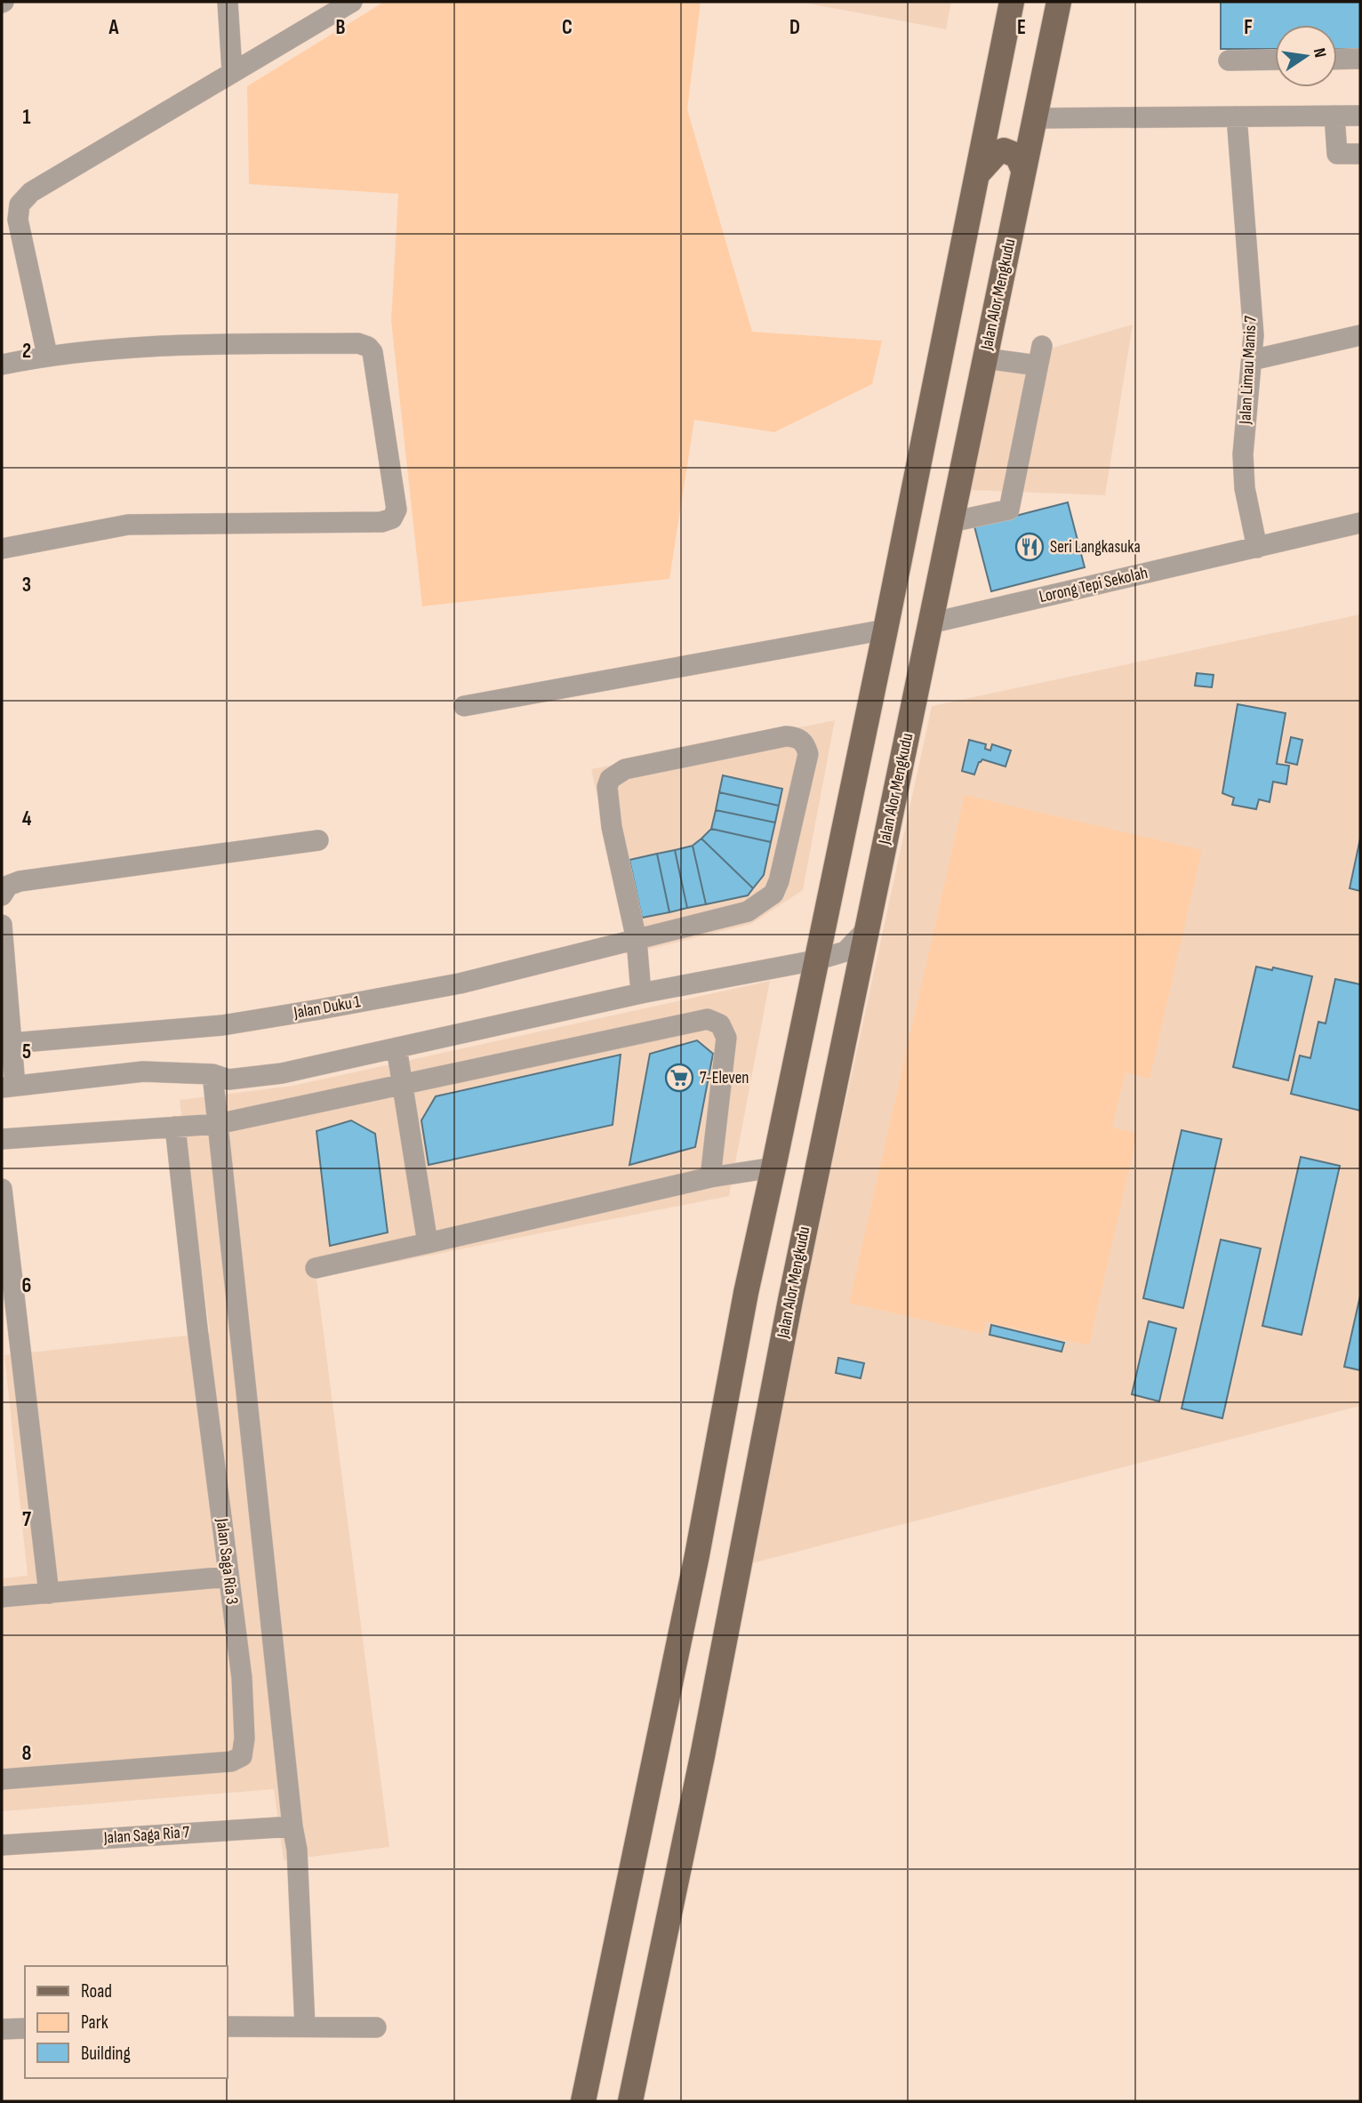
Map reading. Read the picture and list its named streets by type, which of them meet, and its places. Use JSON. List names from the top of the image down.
{
  "streets": {
    "main road": ["Jalan Alor Mengkudu"],
    "street": [
      "Jalan Limau Manis 7",
      "Lorong Tepi Sekolah",
      "Jalan Duku 1",
      "Jalan Saga Ria 3",
      "Jalan Saga Ria 7"
    ]
  },
  "crossings": [
    ["Jalan Alor Mengkudu", "Lorong Tepi Sekolah"],
    ["Jalan Limau Manis 7", "Lorong Tepi Sekolah"]
  ],
  "places": {
    "restaurant": ["Seri Langkasuka"],
    "supermarket": ["7-Eleven"]
  },
  "legend": ["Road", "Park", "Building"],
  "north": "right",
  "grid": {
    "columns": [
      "A",
      "B",
      "C",
      "D",
      "E",
      "F"
    ],
    "rows": [
      "1",
      "2",
      "3",
      "4",
      "5",
      "6",
      "7",
      "8"
    ]
  }
}
